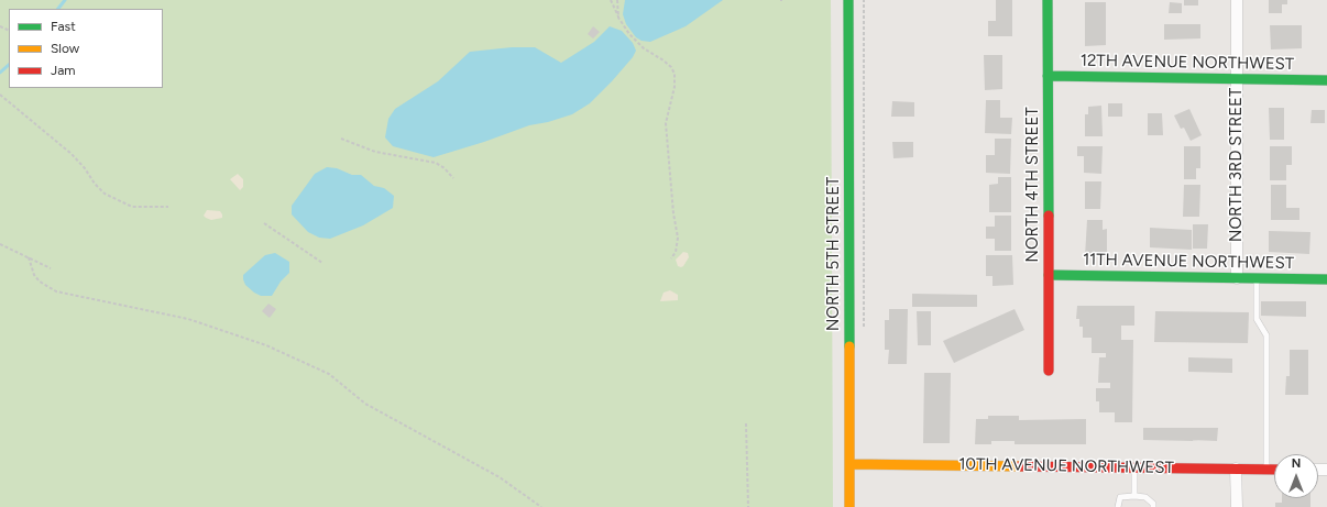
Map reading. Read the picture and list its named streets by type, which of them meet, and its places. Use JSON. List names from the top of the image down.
{
  "streets": {
    "street": [
      "12TH AVENUE NORTHWEST",
      "NORTH 3RD STREET",
      "NORTH 4TH STREET",
      "NORTH 5TH STREET",
      "11TH AVENUE NORTHWEST",
      "10TH AVENUE NORTHWEST"
    ]
  },
  "crossings": [
    ["12TH AVENUE NORTHWEST", "NORTH 3RD STREET"],
    ["12TH AVENUE NORTHWEST", "NORTH 4TH STREET"],
    ["NORTH 3RD STREET", "11TH AVENUE NORTHWEST"],
    ["NORTH 4TH STREET", "11TH AVENUE NORTHWEST"],
    ["NORTH 5TH STREET", "10TH AVENUE NORTHWEST"]
  ],
  "legend": ["Fast", "Slow", "Jam"],
  "north": "top"
}
